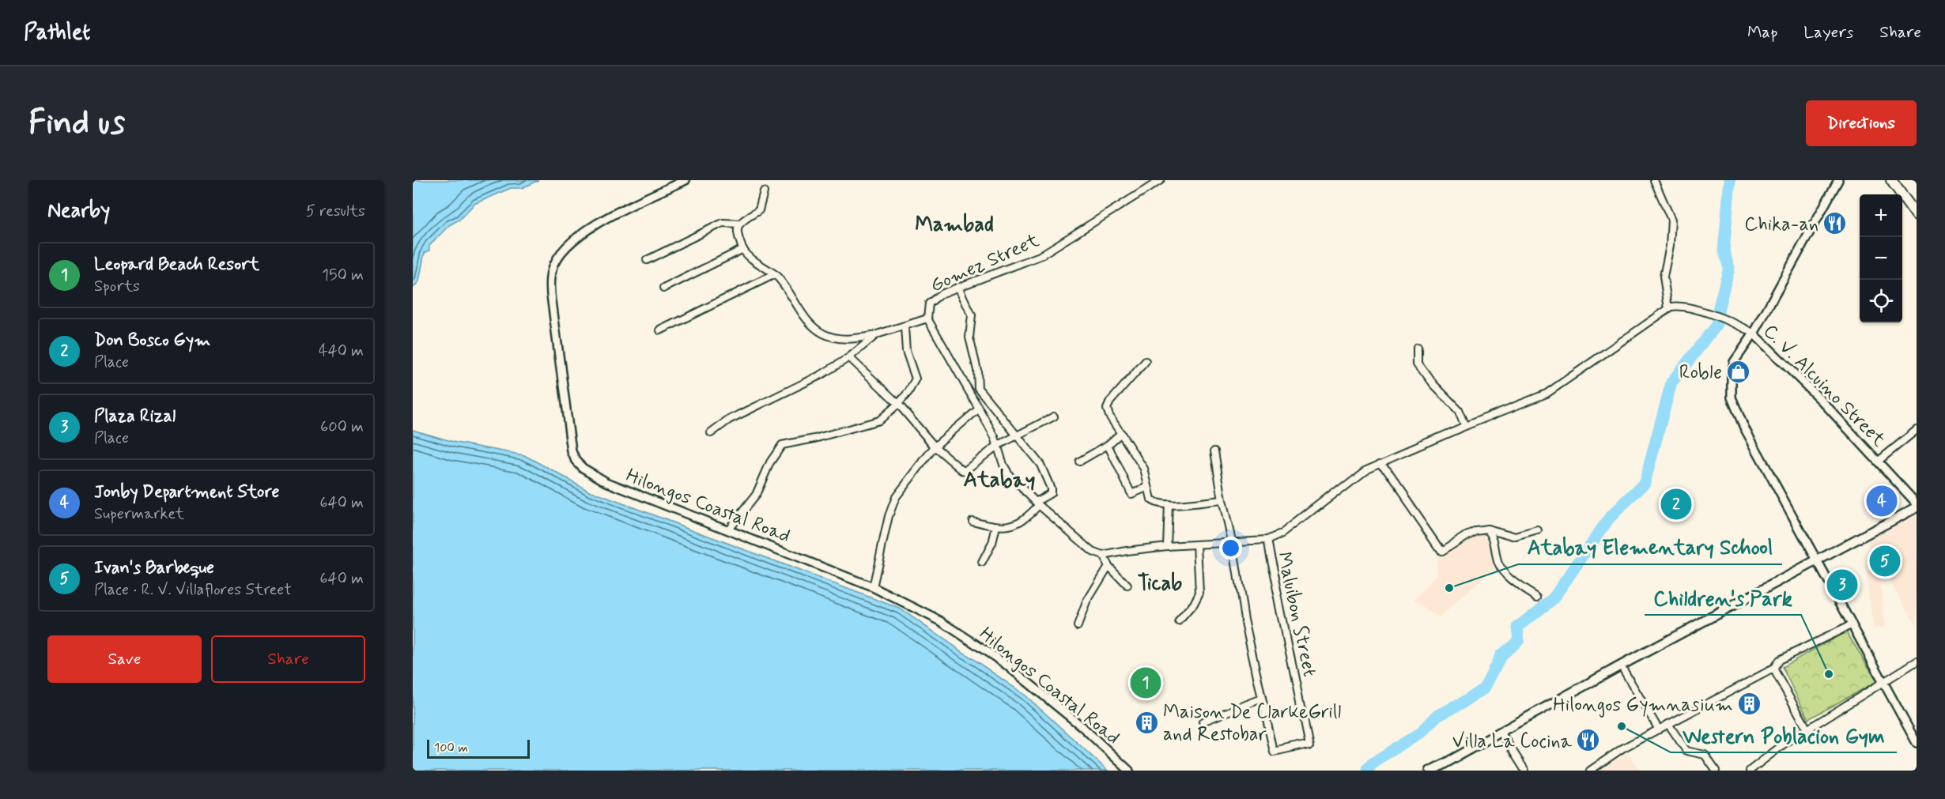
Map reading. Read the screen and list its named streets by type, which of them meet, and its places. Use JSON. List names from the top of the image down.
{
  "streets": {
    "street": [
      "Gomez Street",
      "C. V. Alcuino Street",
      "Hilongos Coastal Road",
      "Maluibon Street"
    ]
  },
  "districts": ["Mambad", "Atabay", "Ticab"],
  "places": {
    "restaurant": ["Chika-an", "Villa La Cocina"],
    "shop": ["Roble"],
    "other": ["Atabay Elementary School", "Children's Park", "Western Poblacion Gym"],
    "building": ["Hilongos Gymnasium", "Maison De ClarkeGrill and Restobar"]
  },
  "scale_bar": "100 m",
  "page": {
    "header": "Pathlet",
    "nav": ["Map", "Layers", "Share"],
    "buttons": [
      "Directions",
      ["Save", "Share"]
    ],
    "title": "Find us",
    "heading": ["Nearby", "5 results"],
    "map_buttons": ["+", "−"],
    "list": [
      {
        "mark": "1",
        "name": "Leopard Beach Resort",
        "note": "Sports",
        "value": "150 m"
      },
      {
        "mark": "2",
        "name": "Don Bosco Gym",
        "note": "Place",
        "value": "440 m"
      },
      {
        "mark": "3",
        "name": "Plaza Rizal",
        "note": "Place",
        "value": "600 m"
      },
      {
        "mark": "4",
        "name": "Jonby Department Store",
        "note": "Supermarket",
        "value": "640 m"
      },
      {
        "mark": "5",
        "name": "Ivan's Barbeque",
        "note": "Place · R. V. Villaflores Street",
        "value": "640 m"
      }
    ],
    "pins": [
      "4",
      "2",
      "5",
      "3",
      "1"
    ],
    "scale": "100 m"
  }
}
